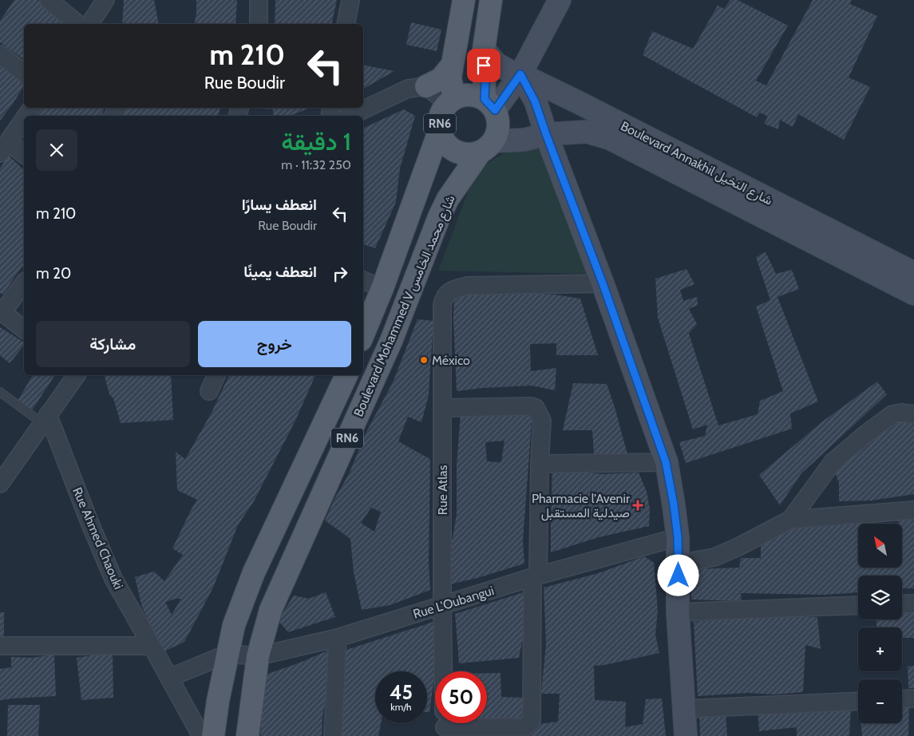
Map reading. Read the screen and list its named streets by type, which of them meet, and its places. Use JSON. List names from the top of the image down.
{
  "streets": {
    "main road": ["RN6", "Boulevard Annakhil شارع النخيل", "Boulevard Mohammed V شارع محمد الخامس"],
    "street": ["Rue Atlas", "Rue Ahmed Chaouki", "Rue L'Oubangui"]
  },
  "crossings": [
    ["RN6", "Boulevard Annakhil شارع النخيل"],
    ["RN6", "Boulevard Mohammed V شارع محمد الخامس"],
    ["Boulevard Annakhil شارع النخيل", "Boulevard Mohammed V شارع محمد الخامس"],
    ["Boulevard Mohammed V شارع محمد الخامس", "Rue L'Oubangui"],
    ["Rue Atlas", "Rue L'Oubangui"]
  ],
  "places": {
    "other": ["México"],
    "health": ["Pharmacie l’Avenir صيدلية المستقبل"]
  },
  "north": "top left",
  "page": {
    "turn": ["210 m", "Rue Boudir"],
    "heading": ["1 دقيقة", "250 m · 11:32"],
    "list": [
      {
        "name": "انعطف يسارًا",
        "note": "Rue Boudir",
        "value": "210 m"
      },
      {
        "name": "انعطف يمينًا",
        "value": "20 m"
      }
    ],
    "buttons": ["خروج", "مشاركة"],
    "map_buttons": ["+", "−"],
    "speed": "45 km/h",
    "limit": "50"
  }
}
